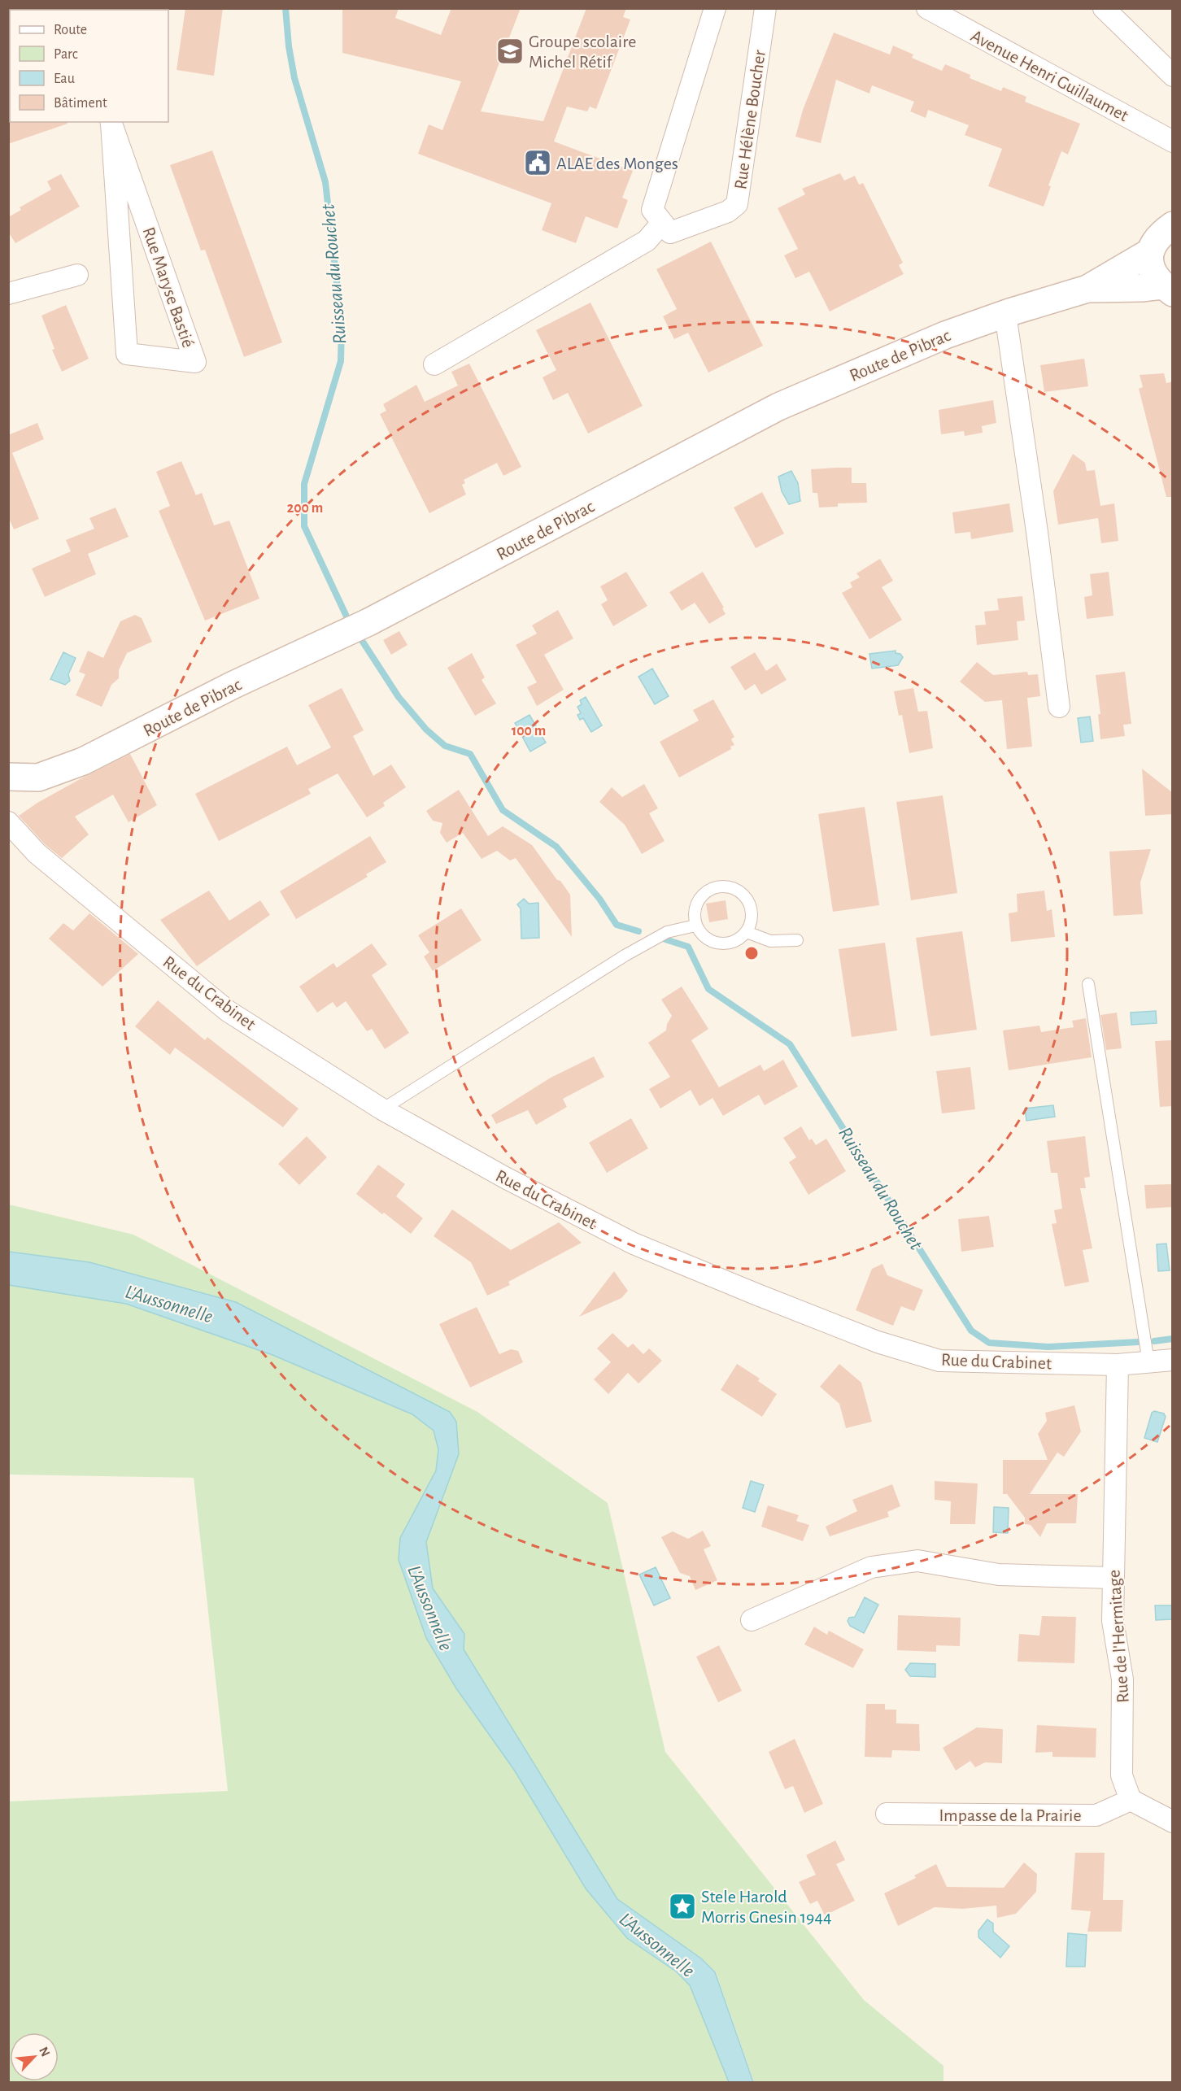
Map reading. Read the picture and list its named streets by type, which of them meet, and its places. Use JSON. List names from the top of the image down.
{
  "streets": {
    "main road": ["Route de Pibrac"],
    "street": [
      "Avenue Henri Guillaumet",
      "Rue Hélène Boucher",
      "Rue Maryse Bastié",
      "Rue du Crabinet",
      "Rue de l'Hermitage",
      "Impasse de la Prairie"
    ]
  },
  "crossings": [
    ["Rue du Crabinet", "Rue de l'Hermitage"],
    ["Rue de l'Hermitage", "Impasse de la Prairie"]
  ],
  "water": ["Ruisseau du Rouchet", "L'Aussonnelle"],
  "places": {
    "school or university": ["Groupe scolaire Michel Rétif"],
    "public building": ["ALAE des Monges"],
    "place": ["Stele Harold Morris Gnesin 1944"]
  },
  "legend": [
    "Route",
    "Parc",
    "Eau",
    "Bâtiment"
  ],
  "north": "top right",
  "rings": ["200 m", "100 m"]
}
